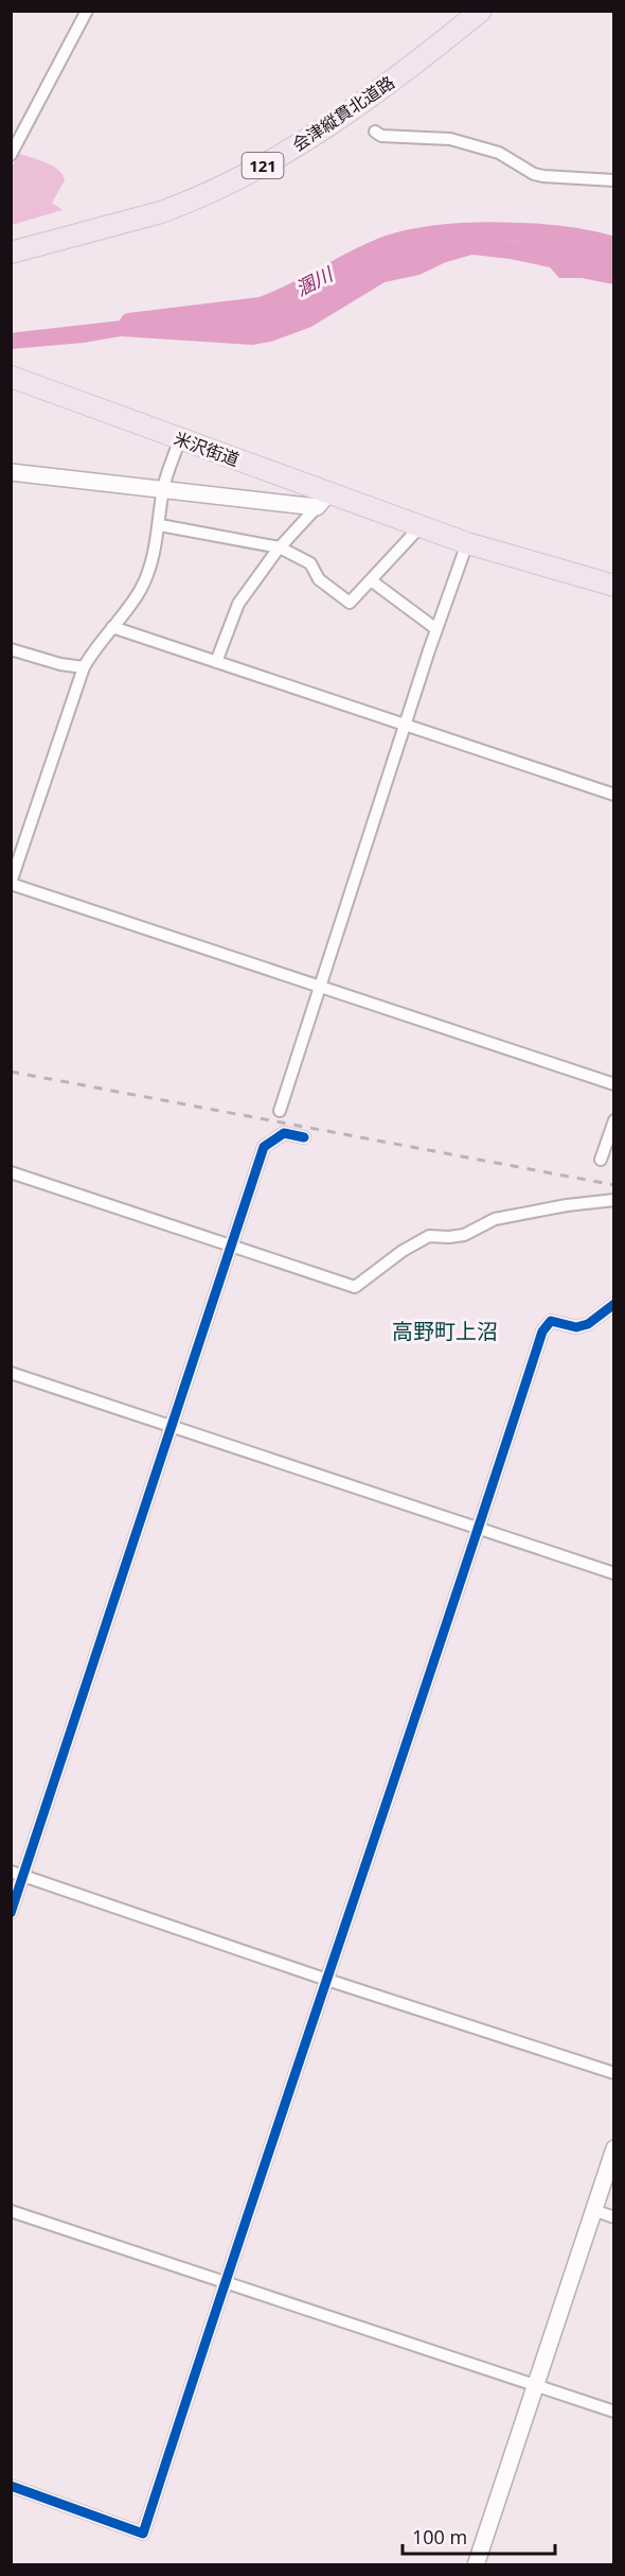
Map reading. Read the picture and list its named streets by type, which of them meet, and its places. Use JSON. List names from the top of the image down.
{
  "streets": {
    "highway": ["会津縦貫北道路", "121", "米沢街道"]
  },
  "districts": ["高野町上沼"],
  "water": ["溷川"],
  "scale_bar": "100 m"
}
